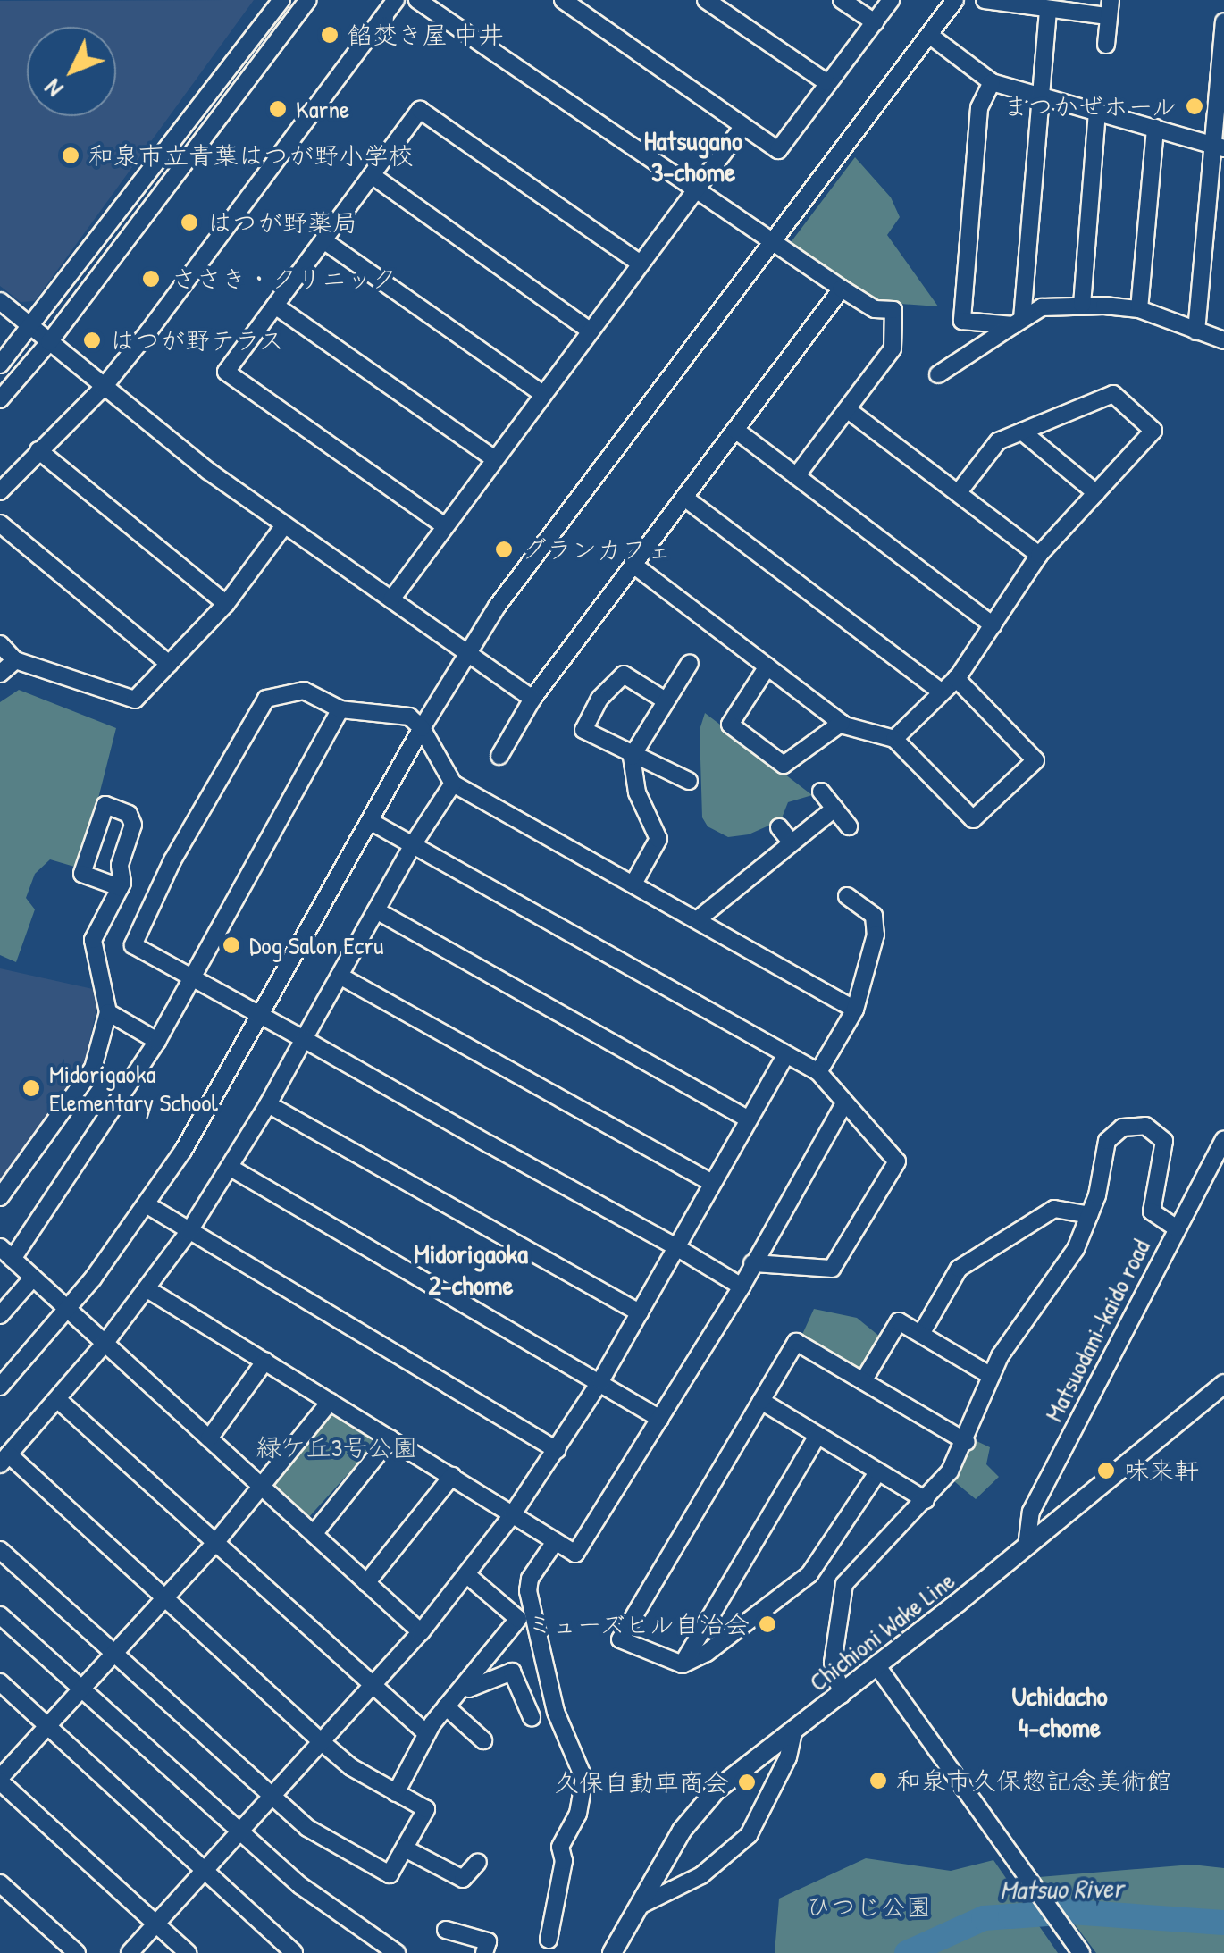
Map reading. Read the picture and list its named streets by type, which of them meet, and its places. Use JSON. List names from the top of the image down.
{
  "streets": {
    "main road": ["Chichioni Wake Line"],
    "street": ["Matsuodani-kaido road"]
  },
  "crossings": [
    ["Matsuodani-kaido road", "Chichioni Wake Line"]
  ],
  "districts": ["Hatsugano 3-chome", "Midorigaoka 2-chome", "Uchidacho 4-chome"],
  "water": ["Matsuo River"],
  "parks": ["緑ケ丘3号公園", "ひつじ公園"],
  "places": [
    "餡焚き屋 中井",
    "まつかぜホール",
    "Karne",
    "和泉市立青葉はつが野小学校",
    "はつが野薬局",
    "ささき・クリニック",
    "はつが野テラス",
    "グランカフェ",
    "Dog Salon Ecru",
    "Midorigaoka Elementary School",
    "味来軒",
    "ミューズヒル自治会",
    "和泉市久保惣記念美術館",
    "久保自動車商会"
  ],
  "north": "bottom left"
}
